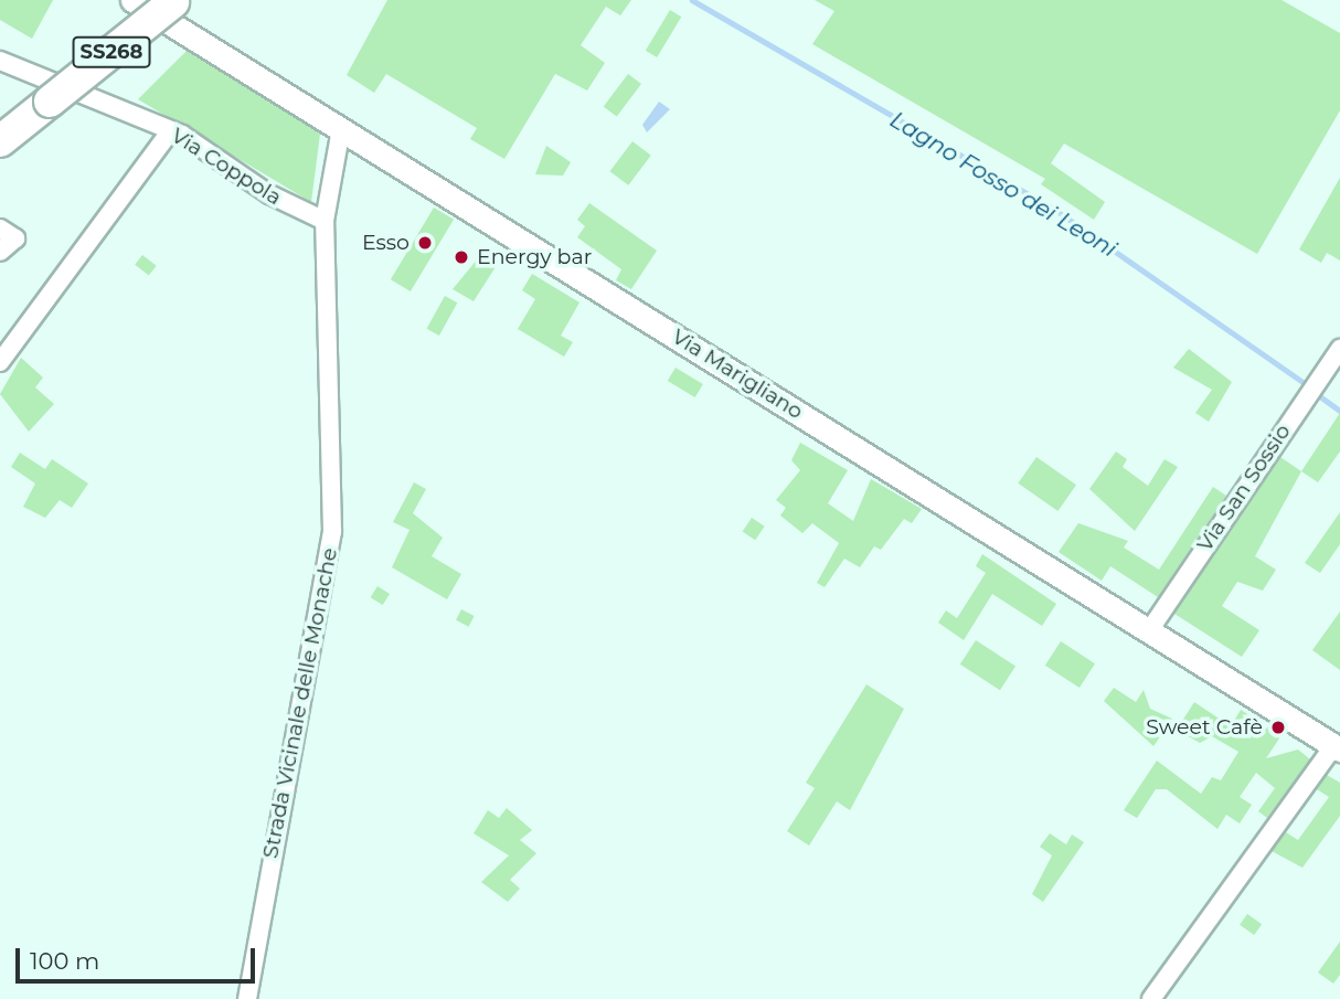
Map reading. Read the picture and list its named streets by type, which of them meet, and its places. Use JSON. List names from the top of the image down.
{
  "streets": {
    "highway": ["SS268"],
    "street": [
      "Via Coppola",
      "Via Marigliano",
      "Via San Sossio",
      "Strada Vicinale delle Monache"
    ]
  },
  "crossings": [
    ["Via Coppola", "Strada Vicinale delle Monache"],
    ["Via Marigliano", "Via San Sossio"],
    ["Via Marigliano", "Strada Vicinale delle Monache"]
  ],
  "water": ["Lagno Fosso dei Leoni"],
  "places": ["Esso", "Energy bar", "Sweet Cafè"],
  "scale_bar": "100 m"
}
